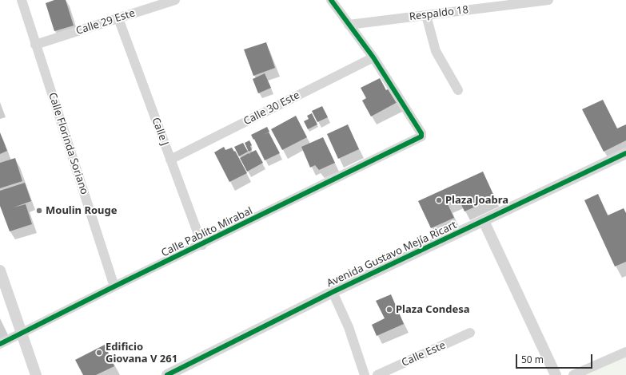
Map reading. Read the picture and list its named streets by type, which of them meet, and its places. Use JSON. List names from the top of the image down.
{
  "streets": {
    "street": [
      "Respaldo 18",
      "Calle 29 Este",
      "Calle 30 Este",
      "Calle J",
      "Calle Florinda Soriano",
      "Calle Pablito Mirabal",
      "Avenida Gustavo Mejía Ricart",
      "Calle Este"
    ]
  },
  "crossings": [
    ["Calle 29 Este", "Calle J"],
    ["Calle 29 Este", "Calle Florinda Soriano"],
    ["Calle 30 Este", "Calle J"],
    ["Calle 30 Este", "Calle Pablito Mirabal"],
    ["Calle J", "Calle Pablito Mirabal"],
    ["Calle Florinda Soriano", "Calle Pablito Mirabal"]
  ],
  "places": [
    "Plaza Joabra",
    "Moulin Rouge",
    "Plaza Condesa",
    "Edificio Giovana V 261"
  ],
  "scale_bar": "50 m"
}
